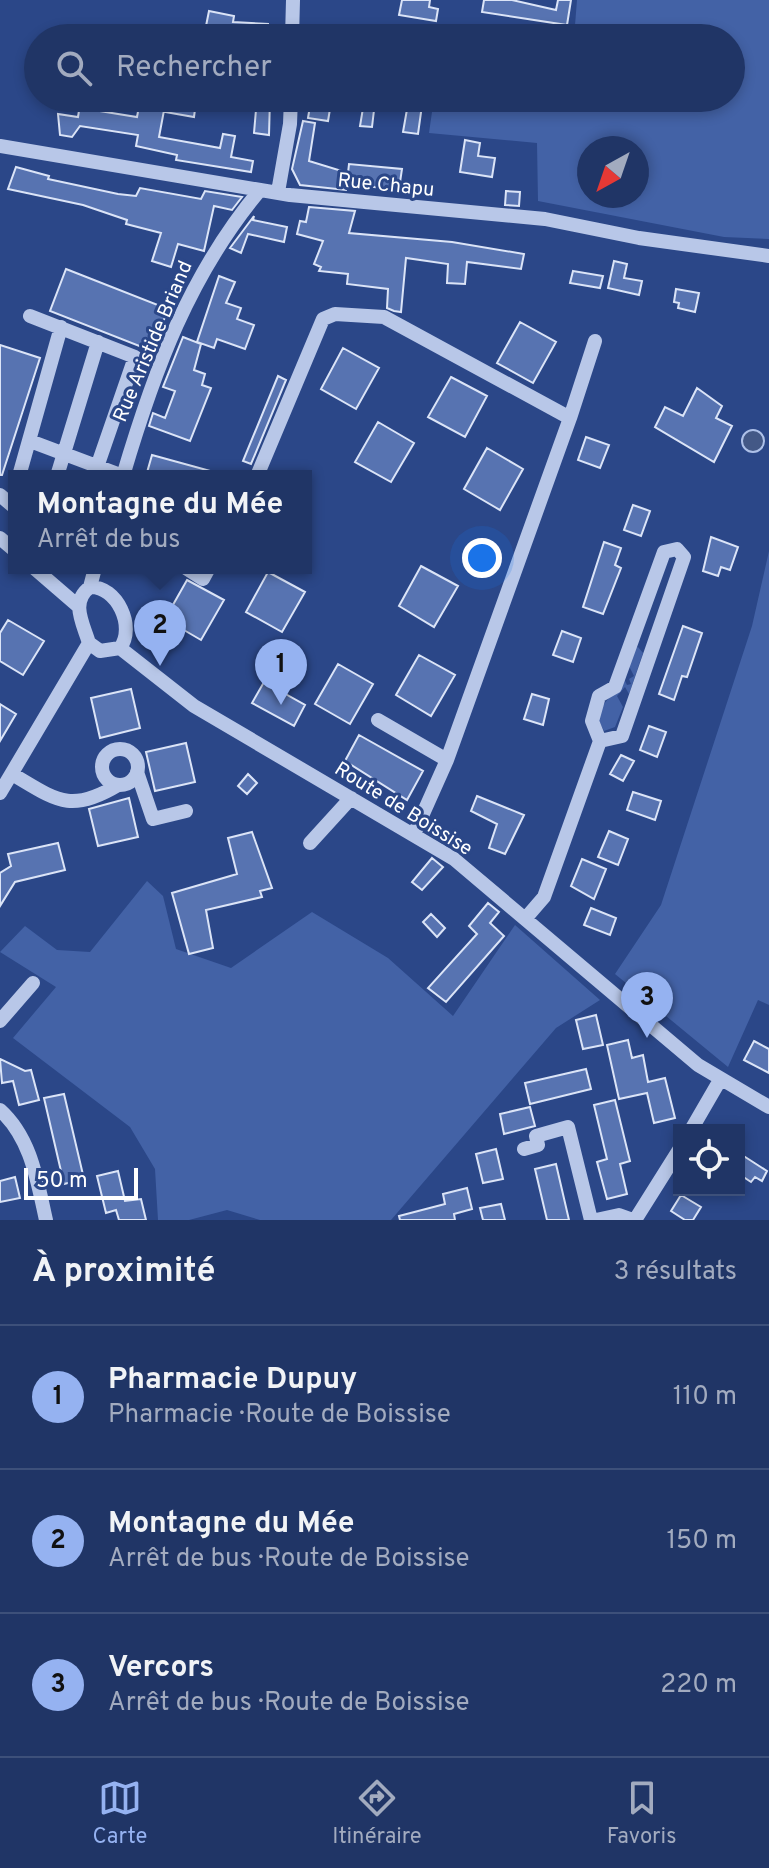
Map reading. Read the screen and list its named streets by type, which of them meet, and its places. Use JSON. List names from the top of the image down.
{
  "streets": {
    "street": ["Rue Chapu", "Rue Aristide Briand", "Route de Boissise"]
  },
  "crossings": [
    ["Rue Chapu", "Rue Aristide Briand"]
  ],
  "scale_bar": "50 m",
  "north": "bottom left",
  "page": {
    "search": "Rechercher",
    "popup": ["Montagne du Mée", "Arrêt de bus"],
    "pins": ["2", "1", "3"],
    "scale": "50 m",
    "heading": ["À proximité", "3 résultats"],
    "list": [
      {
        "mark": "1",
        "name": "Pharmacie Dupuy",
        "note": "Pharmacie · Route de Boissise",
        "value": "110 m"
      },
      {
        "mark": "2",
        "name": "Montagne du Mée",
        "note": "Arrêt de bus · Route de Boissise",
        "value": "150 m"
      },
      {
        "mark": "3",
        "name": "Vercors",
        "note": "Arrêt de bus · Route de Boissise",
        "value": "220 m"
      }
    ],
    "nav": ["Carte", "Itinéraire", "Favoris"]
  }
}
